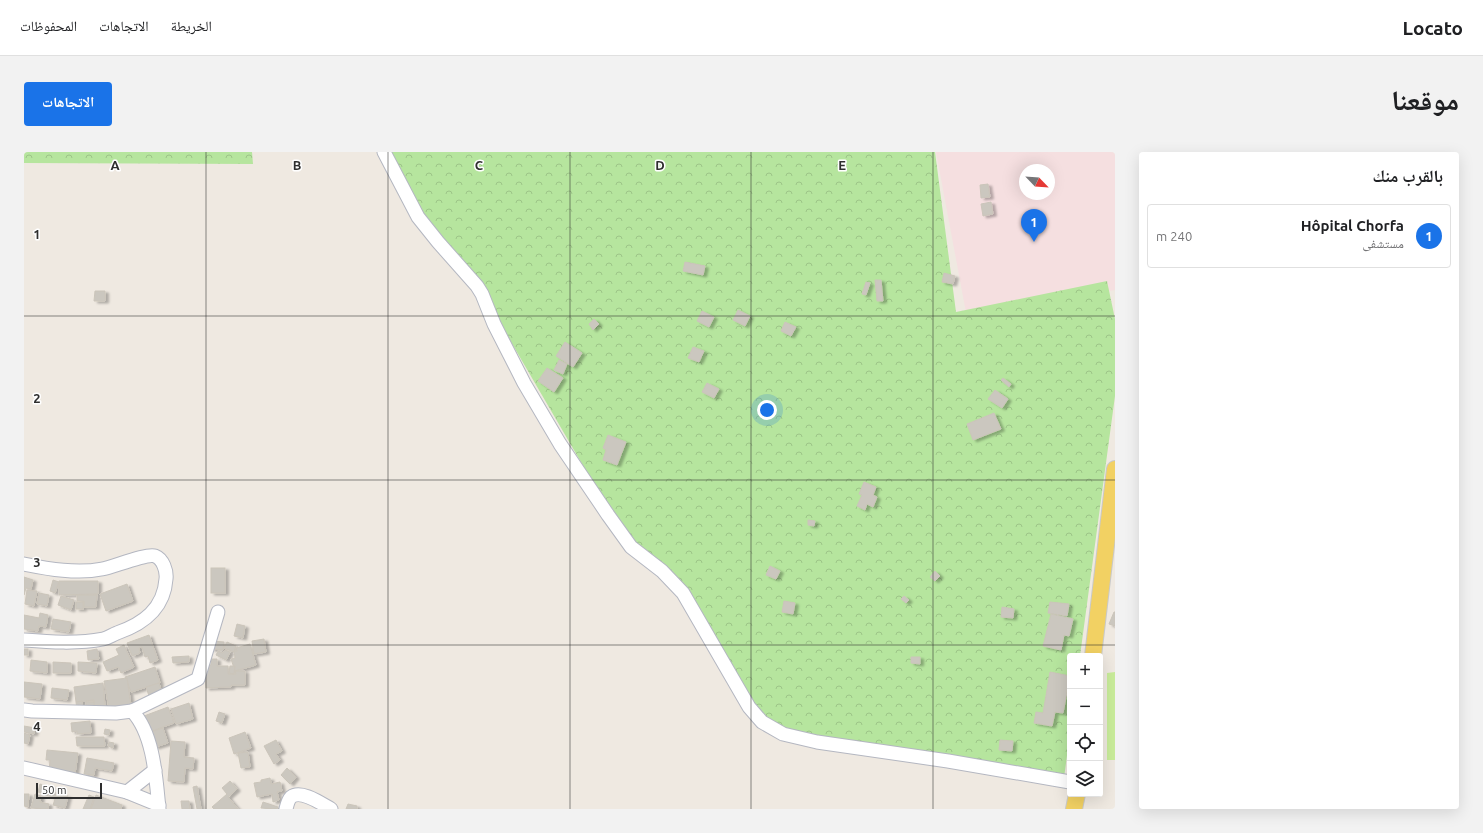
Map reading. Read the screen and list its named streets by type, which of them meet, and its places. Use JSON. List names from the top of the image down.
{
  "scale_bar": "50 m",
  "north": "bottom right",
  "page": {
    "header": "Locato",
    "nav": ["الخريطة", "الاتجاهات", "المحفوظات"],
    "title": "موقعنا",
    "buttons": "الاتجاهات",
    "heading": "بالقرب منك",
    "list": [
      {
        "mark": "1",
        "name": "Hôpital Chorfa",
        "note": "مستشفى",
        "value": "240 m"
      }
    ],
    "pins": "1",
    "map_buttons": ["+", "−"],
    "scale": "50 m"
  },
  "grid": {
    "columns": [
      "A",
      "B",
      "C",
      "D",
      "E"
    ],
    "rows": [
      "1",
      "2",
      "3",
      "4"
    ]
  }
}
